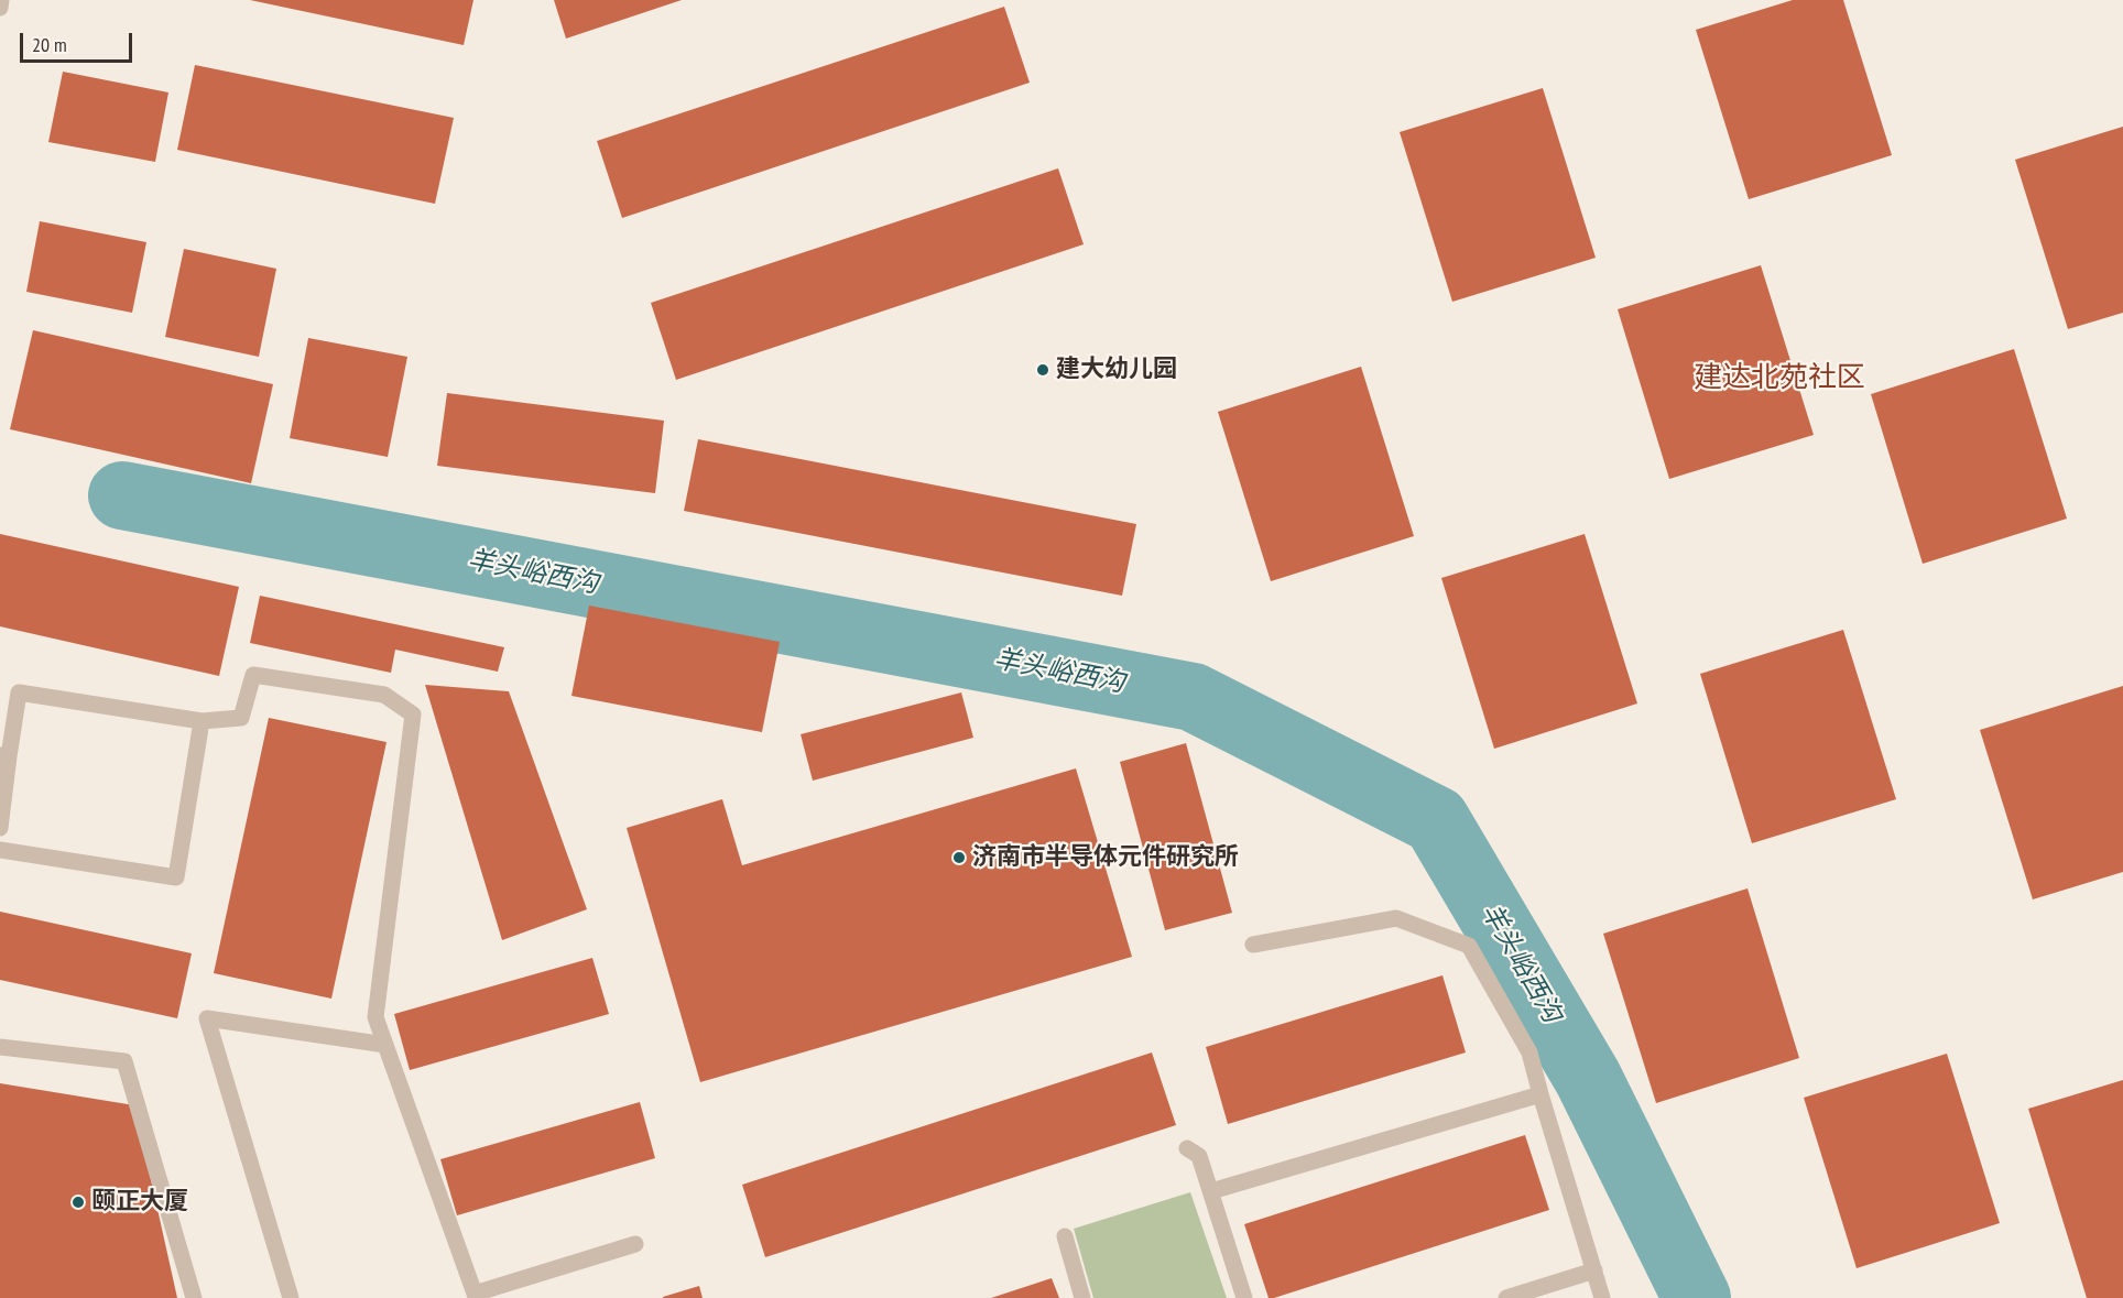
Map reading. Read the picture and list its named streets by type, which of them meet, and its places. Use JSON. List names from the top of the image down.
{
  "districts": ["建达北苑社区"],
  "water": ["羊头峪西沟"],
  "places": ["建大幼儿园", "济南市半导体元件研究所", "颐正大厦"],
  "scale_bar": "20 m"
}
